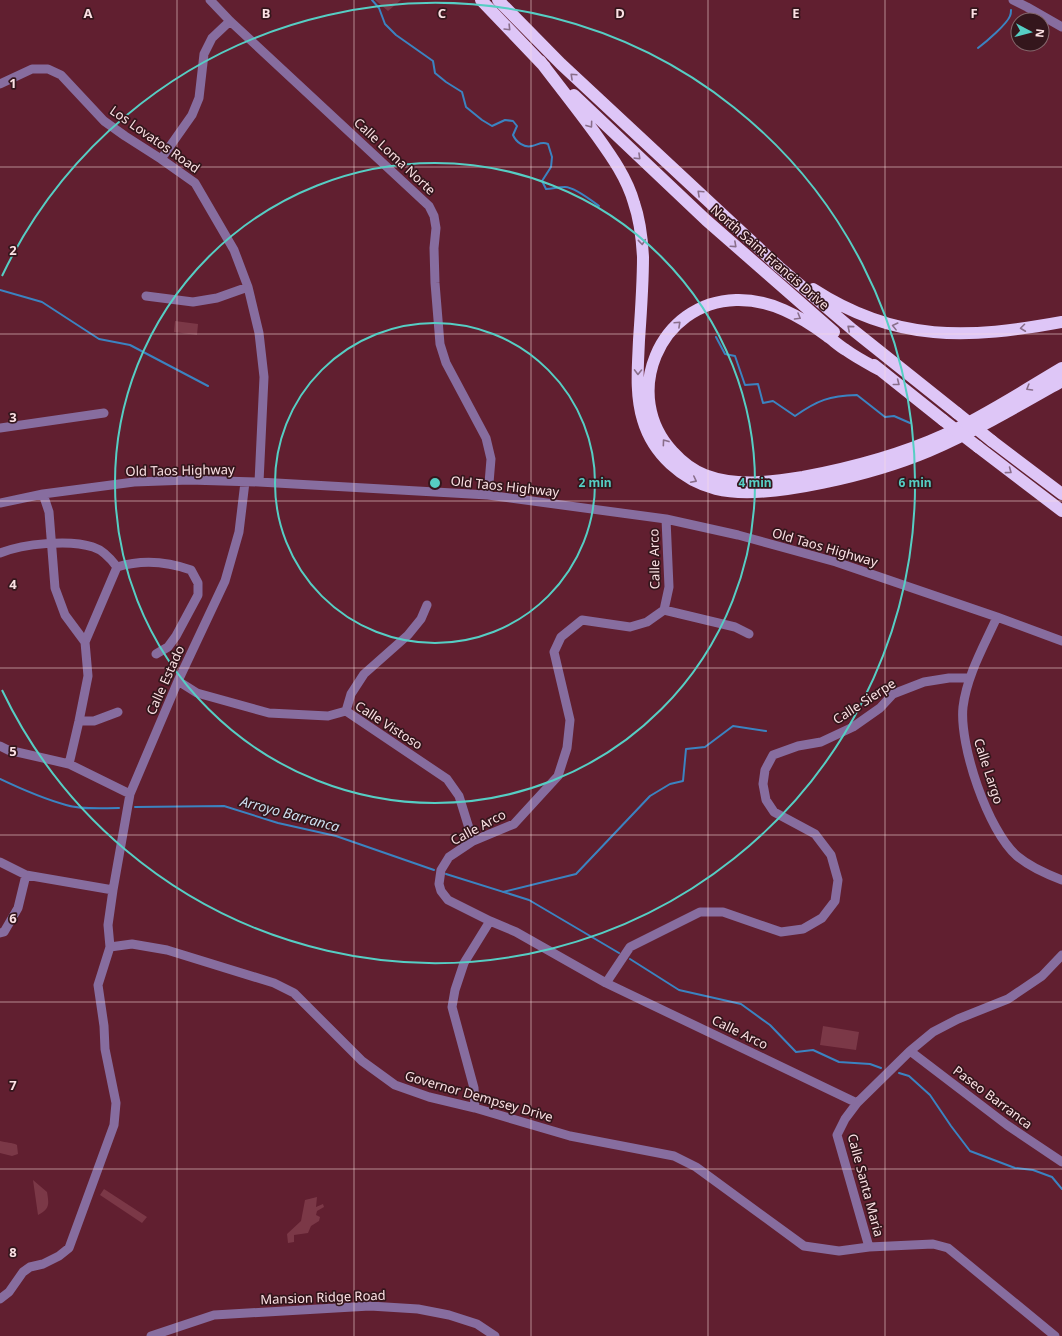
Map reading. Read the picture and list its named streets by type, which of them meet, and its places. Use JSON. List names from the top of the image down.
{
  "streets": {
    "highway": ["North Saint Francis Drive"],
    "street": [
      "Los Lovatos Road",
      "Calle Loma Norte",
      "Old Taos Highway",
      "Calle Arco",
      "Calle Estado",
      "Calle Sierpe",
      "Calle Vistoso",
      "Calle Largo",
      "Governor Dempsey Drive",
      "Paseo Barranca",
      "Calle Santa Maria",
      "Mansion Ridge Road"
    ]
  },
  "crossings": [
    ["Los Lovatos Road", "Old Taos Highway"],
    ["Calle Loma Norte", "Old Taos Highway"],
    ["Old Taos Highway", "Calle Arco"],
    ["Old Taos Highway", "Calle Estado"],
    ["Old Taos Highway", "Calle Largo"],
    ["Calle Arco", "Calle Sierpe"],
    ["Calle Arco", "Calle Vistoso"],
    ["Calle Arco", "Calle Santa Maria"],
    ["Calle Estado", "Calle Vistoso"],
    ["Calle Estado", "Governor Dempsey Drive"],
    ["Calle Sierpe", "Calle Largo"],
    ["Governor Dempsey Drive", "Calle Santa Maria"],
    ["Paseo Barranca", "Calle Santa Maria"]
  ],
  "water": ["Arroyo Barranca"],
  "north": "right",
  "grid": {
    "columns": [
      "A",
      "B",
      "C",
      "D",
      "E",
      "F"
    ],
    "rows": [
      "1",
      "2",
      "3",
      "4",
      "5",
      "6",
      "7",
      "8"
    ]
  },
  "rings": ["2 min", "4 min", "6 min"]
}
